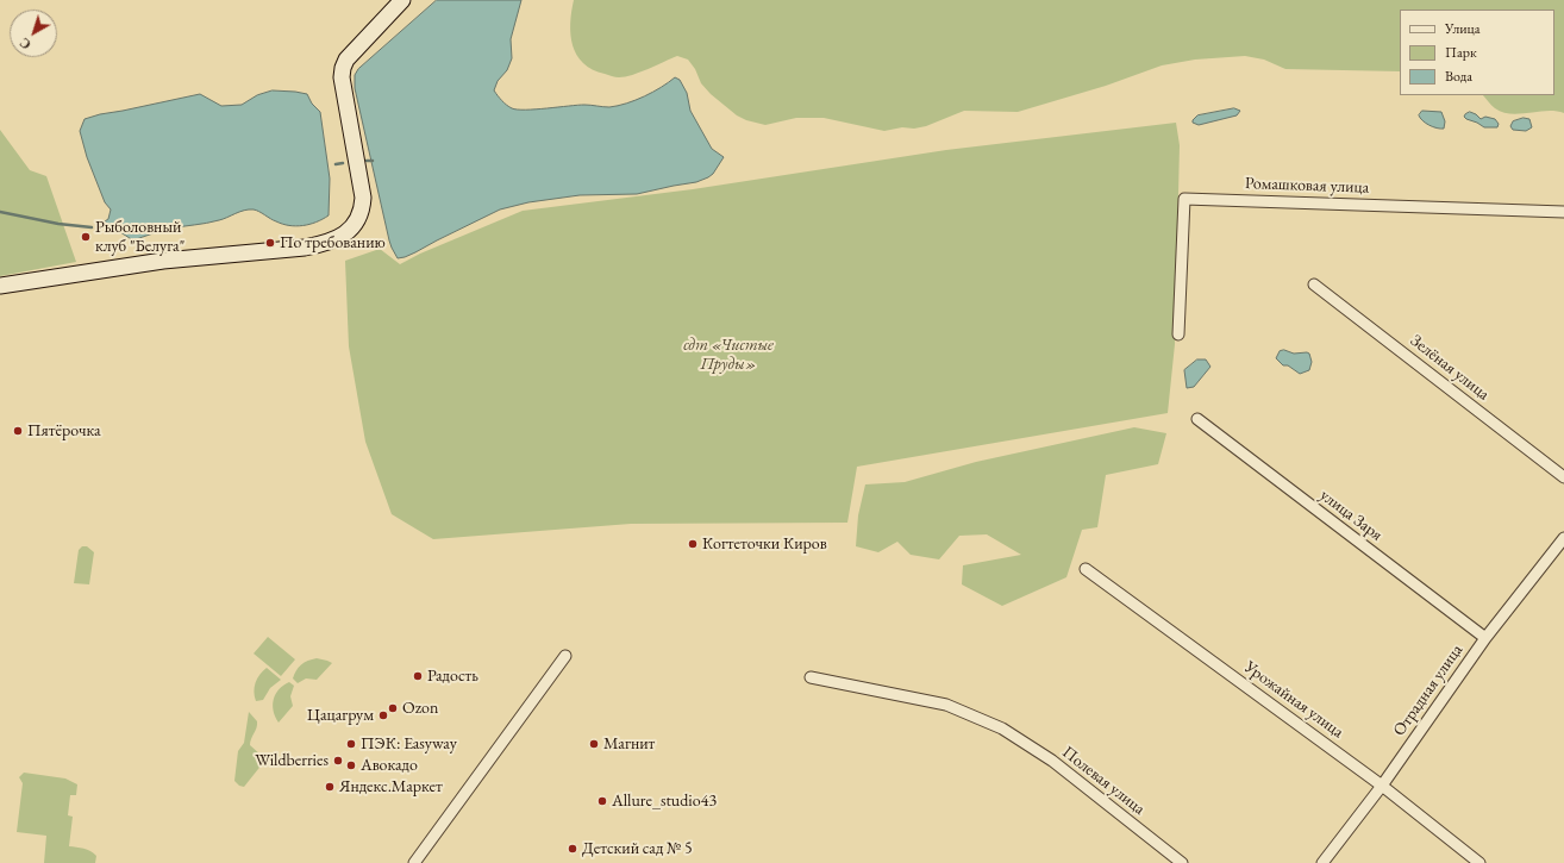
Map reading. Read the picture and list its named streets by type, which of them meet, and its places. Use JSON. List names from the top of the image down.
{
  "streets": {
    "street": [
      "Ромашковая улица",
      "Зелёная улица",
      "улица Заря",
      "Отрадная улица",
      "Урожайная улица",
      "Полевая улица"
    ]
  },
  "crossings": [
    ["улица Заря", "Отрадная улица"],
    ["Отрадная улица", "Урожайная улица"]
  ],
  "parks": ["сдт «Чистые Пруды»"],
  "places": [
    "Рыболовный клуб \"Белуга\"",
    "По требованию",
    "Пятёрочка",
    "Когтеточки Киров",
    "Радость",
    "Ozon",
    "Цацагрум",
    "ПЭК: Easyway",
    "Магнит",
    "Wildberries",
    "Авокадо",
    "Яндекс.Маркет",
    "Allure_studio43",
    "Детский сад № 5"
  ],
  "legend": ["Улица", "Парк", "Вода"],
  "north": "bottom left"
}
